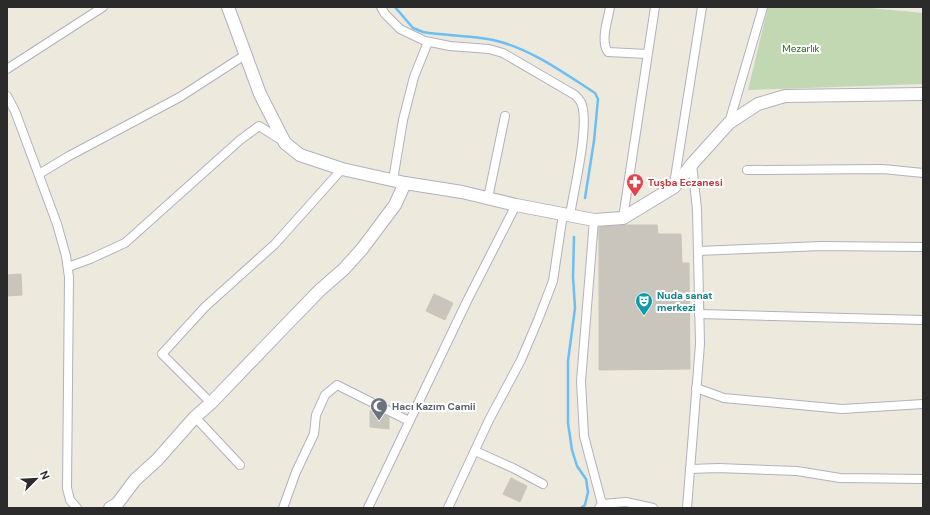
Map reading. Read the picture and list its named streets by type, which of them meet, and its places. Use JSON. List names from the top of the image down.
{
  "parks": ["Mezarlık"],
  "places": {
    "pharmacy": ["Tuşba Eczanesi"],
    "theatre": ["Nuda sanat merkezi"],
    "mosque": ["Hacı Kazım Camii"]
  },
  "north": "top right"
}
